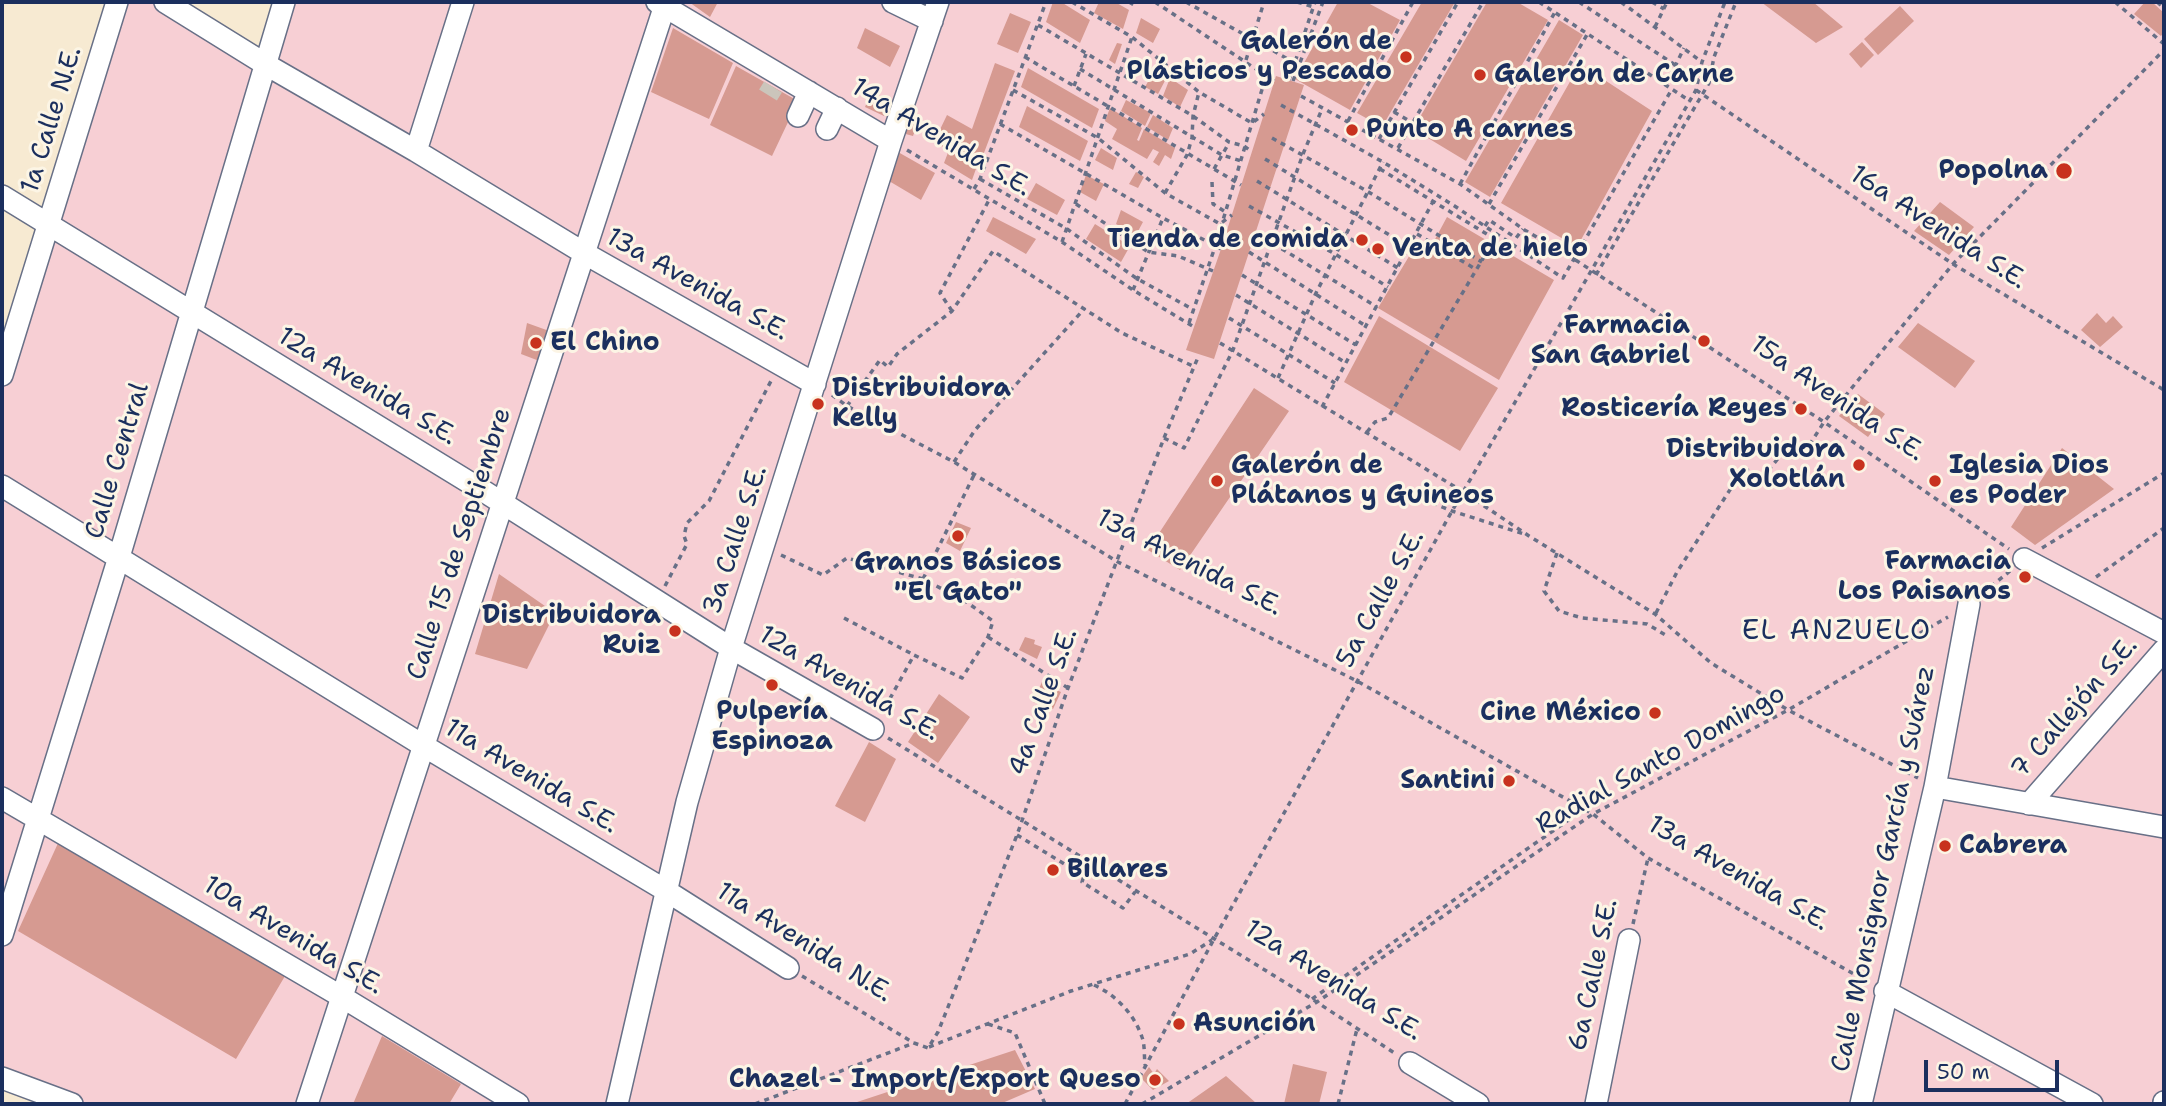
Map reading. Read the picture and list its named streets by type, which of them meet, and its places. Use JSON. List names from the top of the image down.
{
  "streets": {
    "street": [
      "1a Calle N.E.",
      "14a Avenida S.E.",
      "13a Avenida S.E.",
      "12a Avenida S.E.",
      "Calle Central",
      "3a Calle S.E.",
      "Calle 15 de Septiembre",
      "7 Callejón S.E.",
      "11a Avenida S.E.",
      "Calle Monsignor García y Suárez",
      "10a Avenida S.E.",
      "11a Avenida N.E.",
      "6a Calle S.E."
    ],
    "path": [
      "16a Avenida S.E.",
      "15a Avenida S.E.",
      "5a Calle S.E.",
      "4a Calle S.E.",
      "Radial Santo Domingo"
    ]
  },
  "crossings": [
    ["1a Calle N.E.", "12a Avenida S.E."],
    ["14a Avenida S.E.", "3a Calle S.E."],
    ["14a Avenida S.E.", "Calle 15 de Septiembre"],
    ["16a Avenida S.E.", "5a Calle S.E."],
    ["13a Avenida S.E.", "Calle Central"],
    ["13a Avenida S.E.", "3a Calle S.E."],
    ["13a Avenida S.E.", "Calle 15 de Septiembre"],
    ["13a Avenida S.E.", "5a Calle S.E."],
    ["13a Avenida S.E.", "4a Calle S.E."],
    ["13a Avenida S.E.", "Radial Santo Domingo"],
    ["13a Avenida S.E.", "Calle Monsignor García y Suárez"],
    ["13a Avenida S.E.", "6a Calle S.E."],
    ["12a Avenida S.E.", "Calle Central"],
    ["12a Avenida S.E.", "3a Calle S.E."],
    ["12a Avenida S.E.", "Calle 15 de Septiembre"],
    ["12a Avenida S.E.", "5a Calle S.E."],
    ["12a Avenida S.E.", "4a Calle S.E."],
    ["12a Avenida S.E.", "Radial Santo Domingo"],
    ["15a Avenida S.E.", "5a Calle S.E."],
    ["15a Avenida S.E.", "Radial Santo Domingo"],
    ["Calle Central", "11a Avenida S.E."],
    ["Calle Central", "10a Avenida S.E."],
    ["3a Calle S.E.", "11a Avenida S.E."],
    ["3a Calle S.E.", "11a Avenida N.E."],
    ["Calle 15 de Septiembre", "11a Avenida S.E."],
    ["Calle 15 de Septiembre", "10a Avenida S.E."],
    ["Radial Santo Domingo", "Calle Monsignor García y Suárez"],
    ["11a Avenida S.E.", "11a Avenida N.E."]
  ],
  "districts": ["EL ANZUELO"],
  "places": [
    "Galerón de Plásticos y Pescado",
    "Galerón de Carne",
    "Punto A carnes",
    "Popolna",
    "Tienda de comida",
    "Venta de hielo",
    "Farmacia San Gabriel",
    "El Chino",
    "Distribuidora Kelly",
    "Rosticería Reyes",
    "Distribuidora Xolotlán",
    "Galerón de Plátanos y Guineos",
    "Iglesia Dios es Poder",
    "Granos Básicos \"El Gato\"",
    "Farmacia Los Paisanos",
    "Distribuidora Ruiz",
    "Pulpería Espinoza",
    "Cine México",
    "Santini",
    "Cabrera",
    "Billares",
    "Asunción",
    "Chazel - Import/Export Queso"
  ],
  "scale_bar": "50 m"
}
